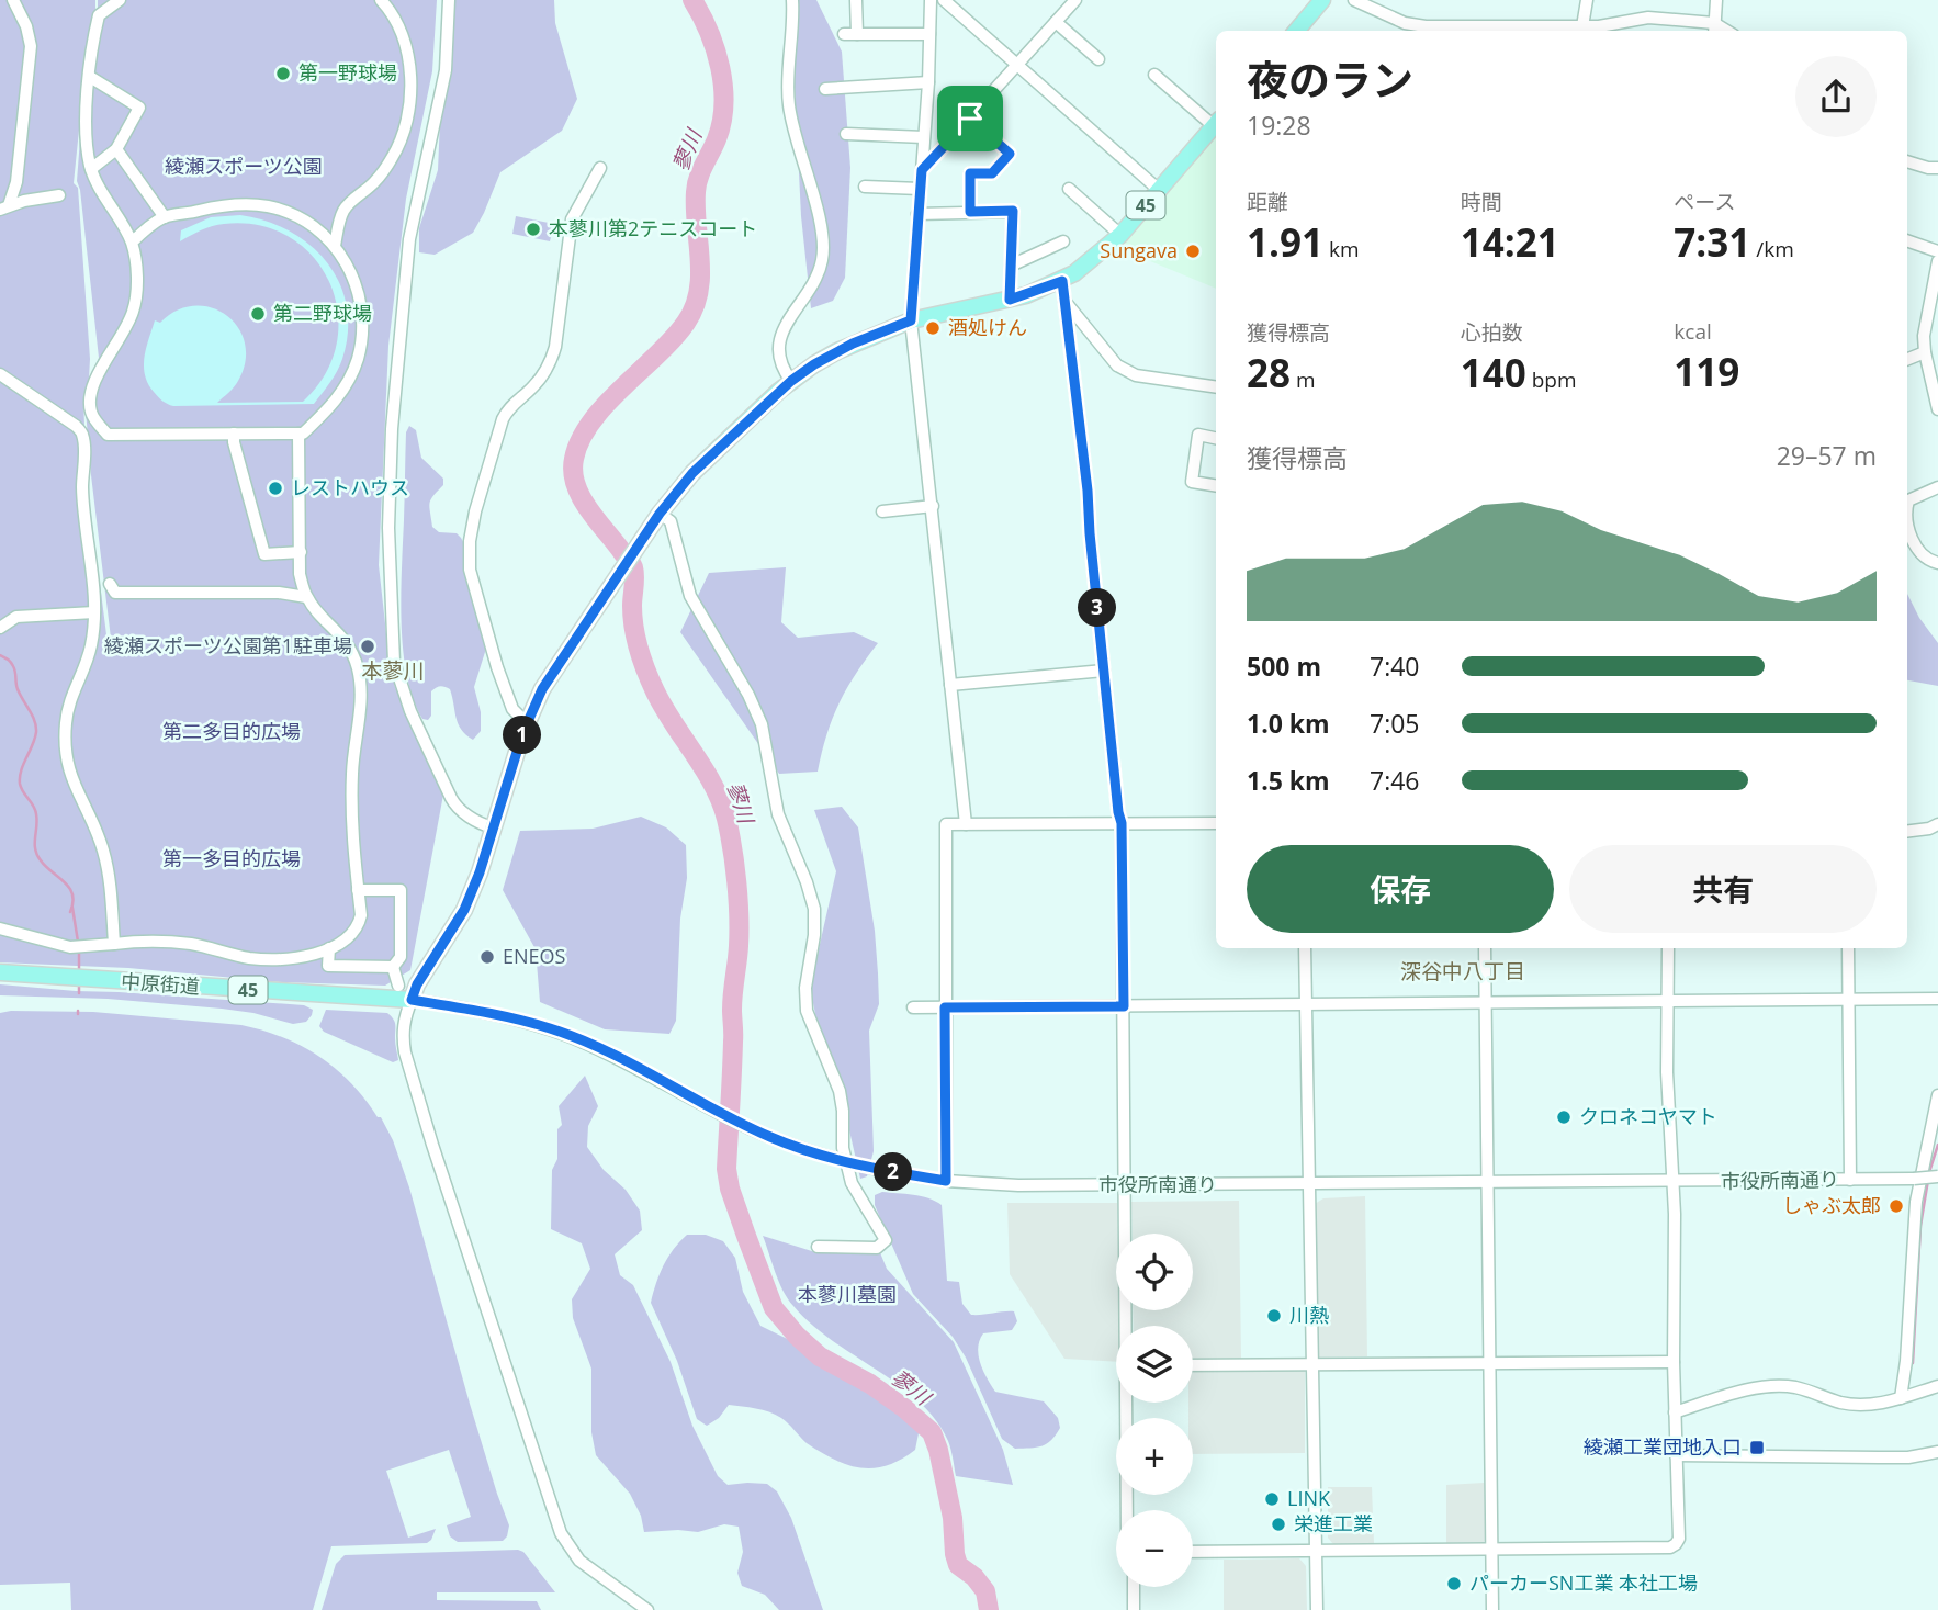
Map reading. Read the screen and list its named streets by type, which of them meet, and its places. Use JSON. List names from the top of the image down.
{
  "streets": {
    "main road": ["45", "中原街道"],
    "street": ["市役所南通り"]
  },
  "crossings": [
    ["45", "中原街道"],
    ["45", "市役所南通り"],
    ["中原街道", "市役所南通り"]
  ],
  "districts": ["本蓼川", "深谷中八丁目"],
  "water": ["蓼川"],
  "parks": [
    "綾瀬スポーツ公園",
    "第二多目的広場",
    "第一多目的広場",
    "本蓼川墓園"
  ],
  "places": {
    "other": [
      "第一野球場",
      "本蓼川第2テニスコート",
      "Sungava",
      "第二野球場",
      "酒処けん",
      "レストハウス",
      "綾瀬スポーツ公園第1駐車場",
      "ENEOS",
      "クロネコヤマト",
      "しゃぶ太郎",
      "川熱",
      "LINK",
      "栄進工業",
      "パーカーSN工業 本社工場"
    ],
    "transit": ["綾瀬工業団地入口"]
  },
  "page": {
    "heading": ["夜のラン", "19:28"],
    "stats": [
      ["距離", "1.91 km"],
      ["時間", "14:21"],
      ["ペース", "7:31 /km"],
      ["獲得標高", "28 m"],
      ["心拍数", "140 bpm"],
      ["kcal", "119"]
    ],
    "chart": ["獲得標高", "29–57 m"],
    "pins": ["3", "1", "2"],
    "list": [
      {
        "name": "500 m",
        "note": "7:40"
      },
      {
        "name": "1.0 km",
        "note": "7:05"
      },
      {
        "name": "1.5 km",
        "note": "7:46"
      }
    ],
    "buttons": ["保存", "共有"],
    "map_buttons": ["+", "−"]
  }
}
